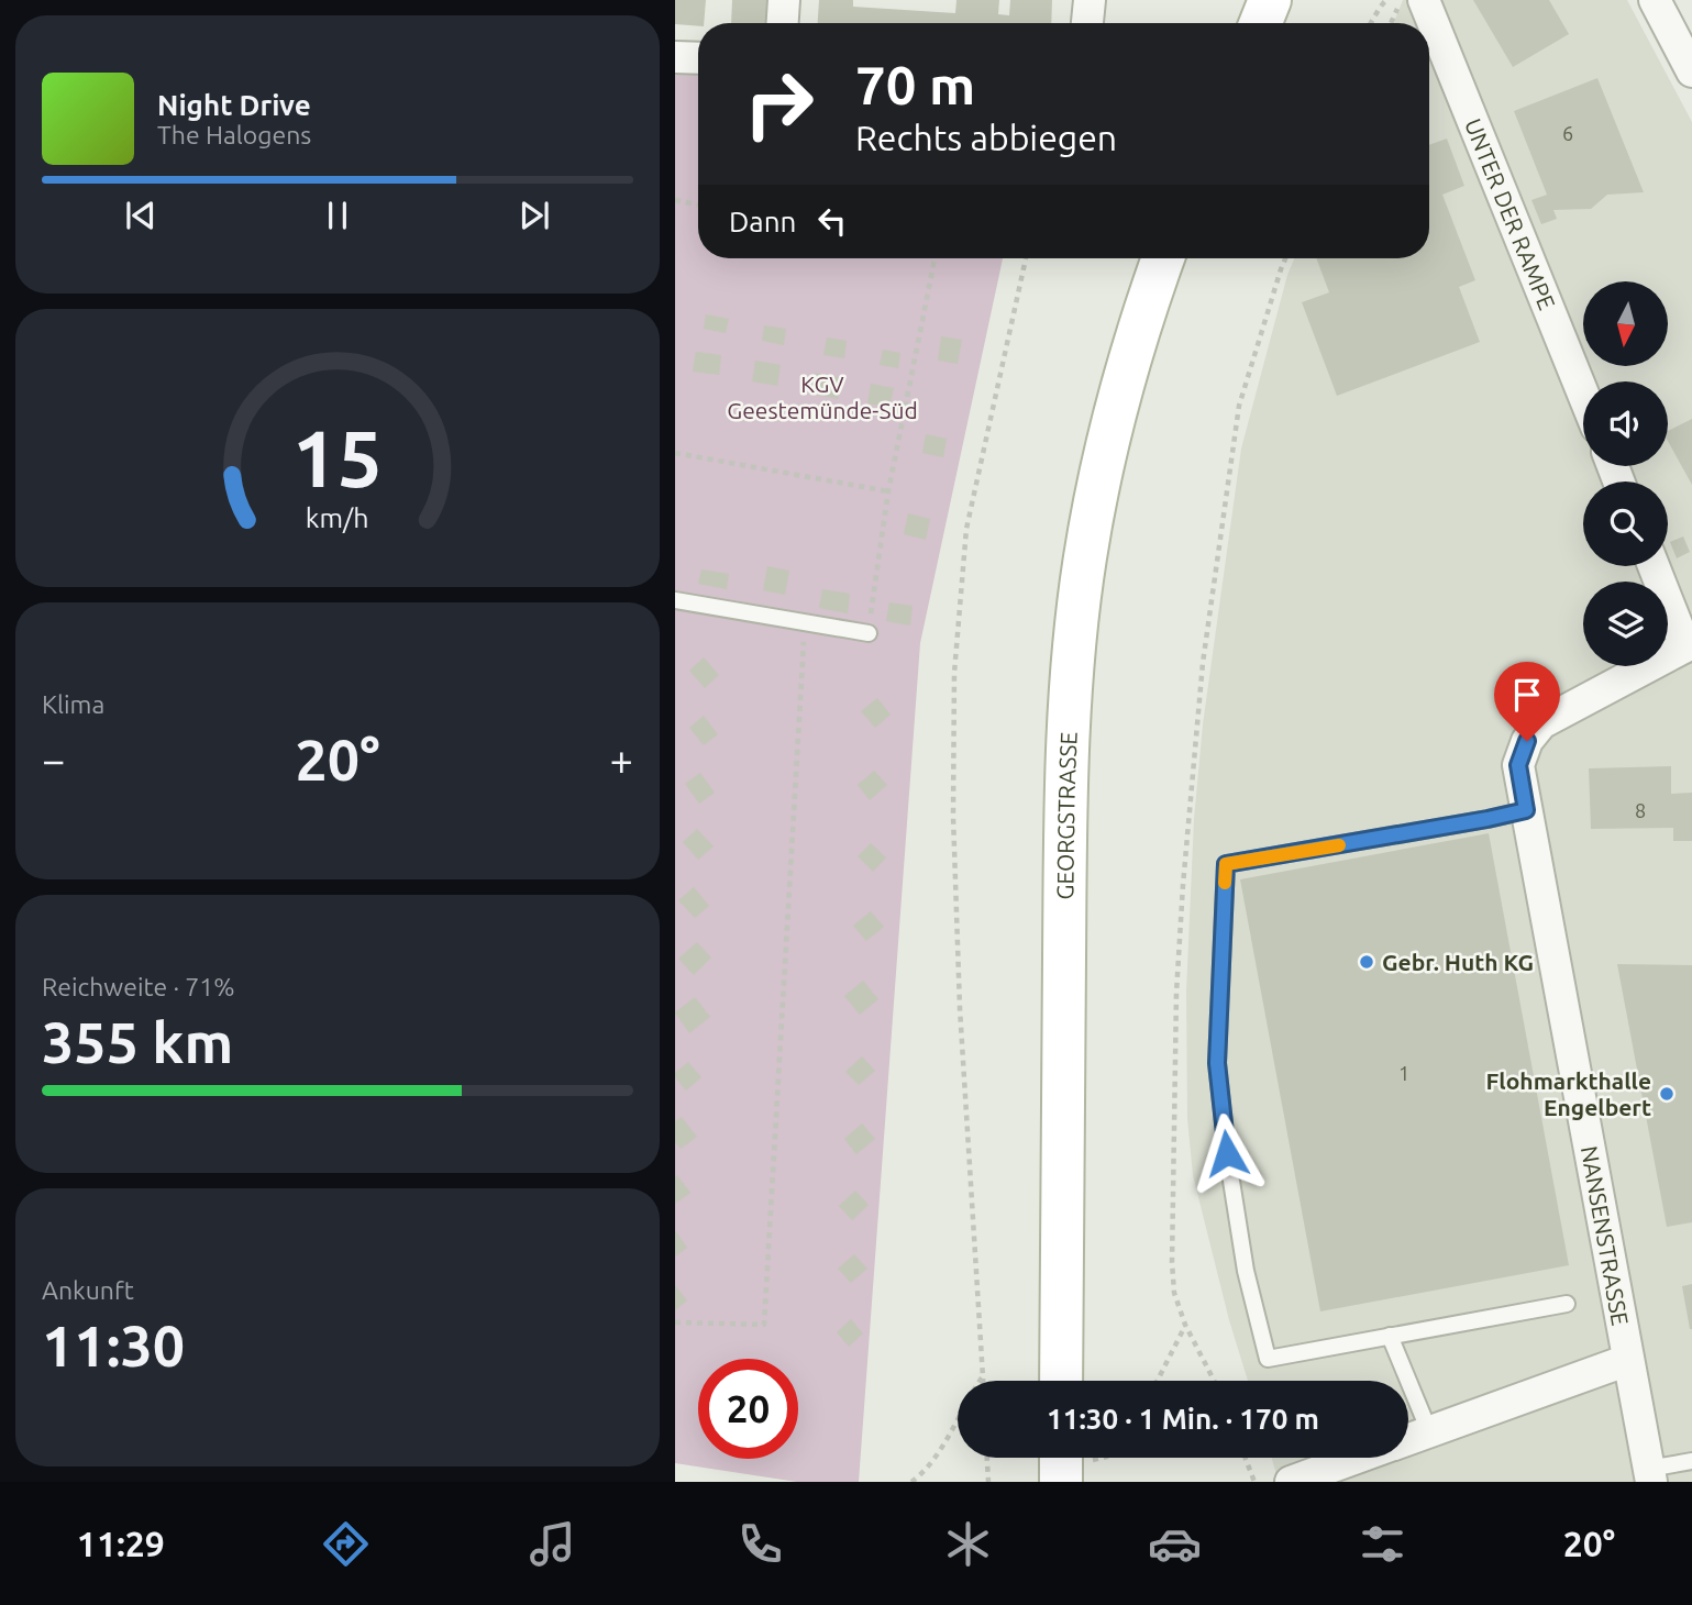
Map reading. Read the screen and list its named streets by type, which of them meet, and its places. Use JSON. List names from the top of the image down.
{
  "streets": {
    "main road": ["GEORGSTRASSE"],
    "street": ["UNTER DER RAMPE", "NANSENSTRASSE"]
  },
  "parks": ["KGV Geestemünde-Süd"],
  "places": ["Gebr. Huth KG", "Flohmarkthalle Engelbert"],
  "house_numbers": ["6", "8", "1"],
  "north": "bottom",
  "page": {
    "turn": ["70 m", "Rechts abbiegen"],
    "song": ["Night Drive", "The Halogens"],
    "then": "Dann",
    "tile": [
      "Klima",
      ["Reichweite · 71%", "355 km"],
      ["Ankunft", "11:30"]
    ],
    "heat": ["−", "20°", "+"],
    "limit": "20",
    "trip": "11:30 · 1 Min. · 170 m",
    "tabs": ["11:29", "20°"],
    "gauge": ["15", "km/h"]
  }
}
